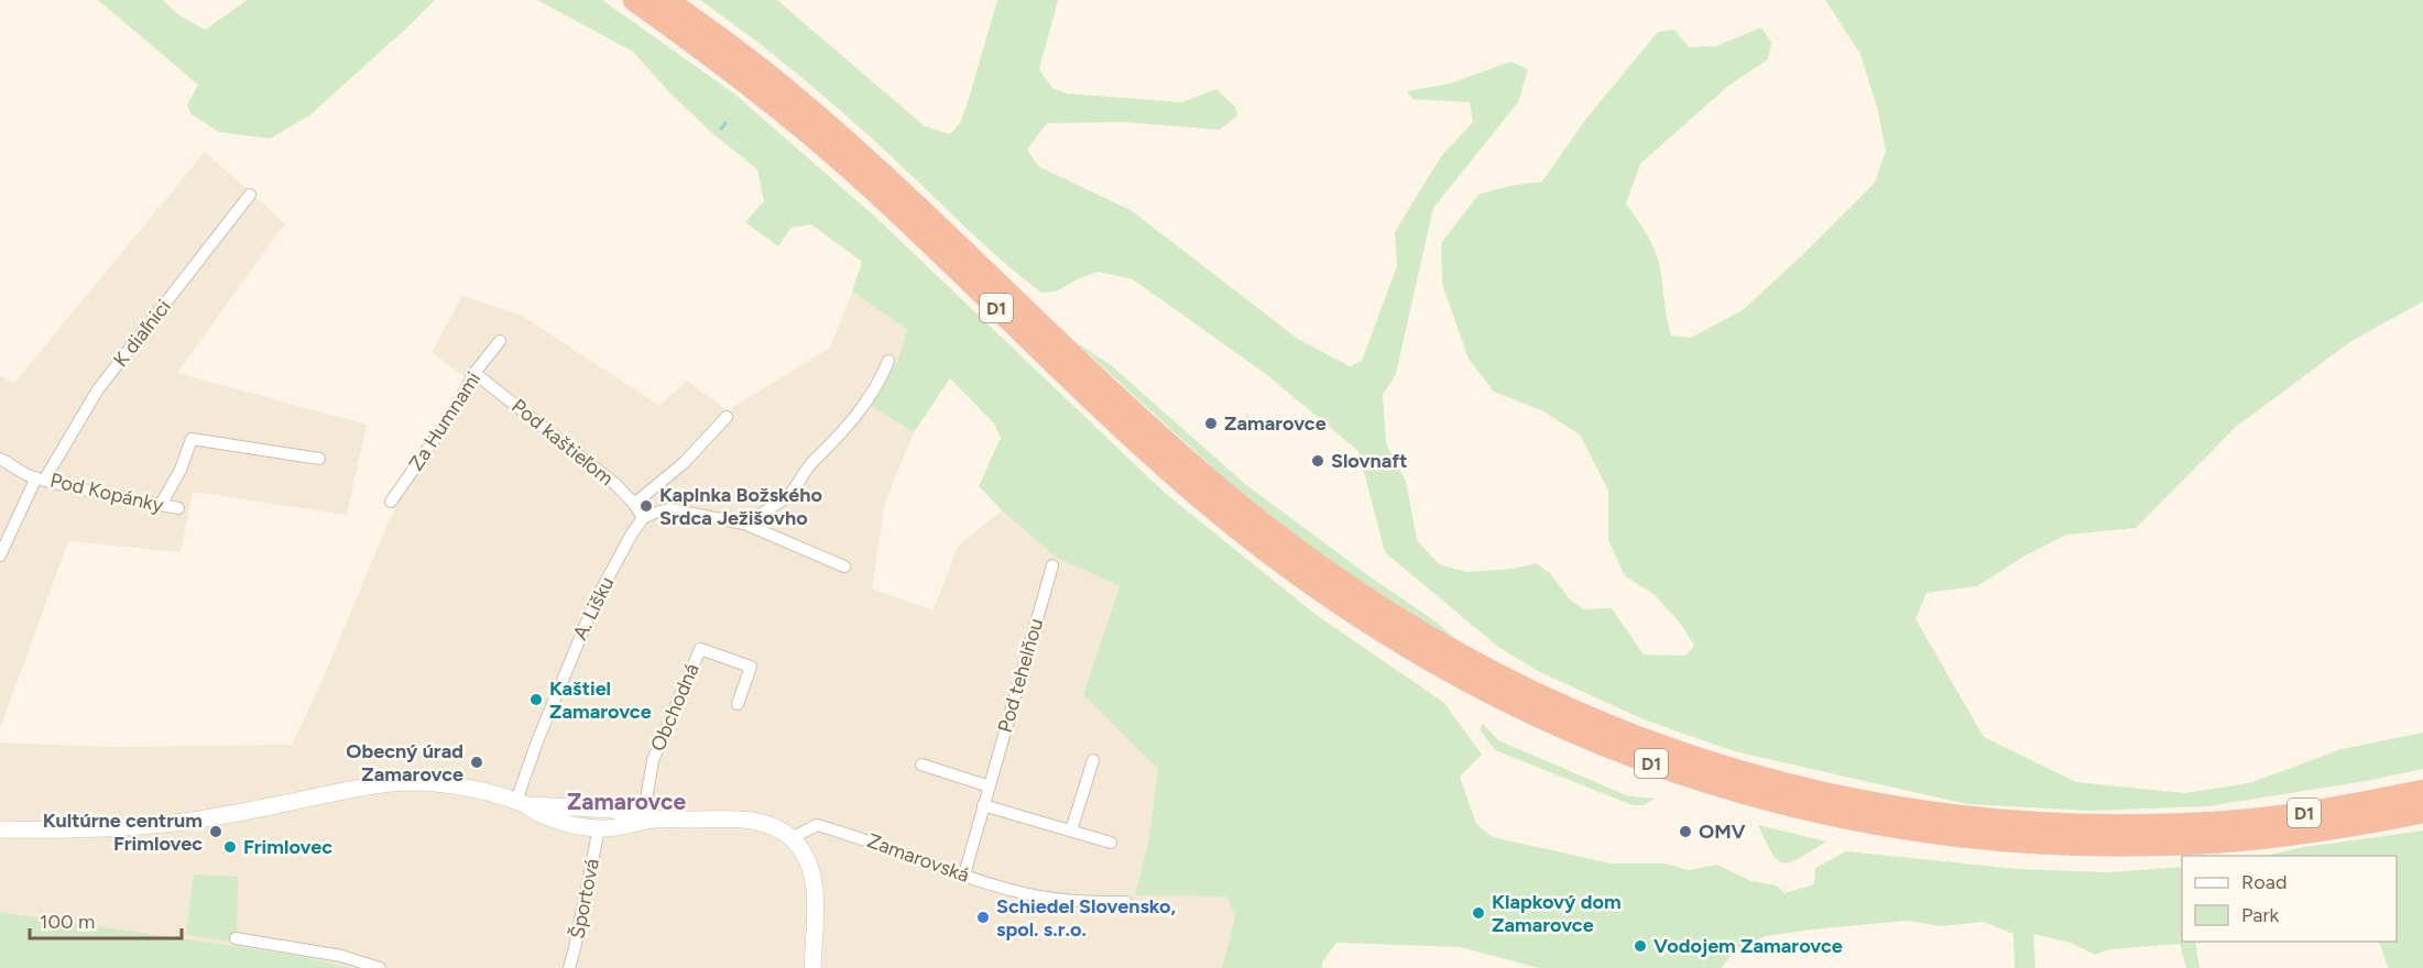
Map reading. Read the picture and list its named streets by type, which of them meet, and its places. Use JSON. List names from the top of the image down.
{
  "streets": {
    "highway": ["D1"],
    "street": [
      "K diaľnici",
      "Za Humnami",
      "Pod kaštieľom",
      "Pod Kopánky",
      "A. Lišku",
      "Pod tehelňou",
      "Obchodná",
      "Zamarovská",
      "Športová"
    ]
  },
  "crossings": [
    ["K diaľnici", "Pod Kopánky"],
    ["Za Humnami", "Pod kaštieľom"],
    ["Pod kaštieľom", "A. Lišku"],
    ["Pod tehelňou", "Zamarovská"]
  ],
  "districts": ["Zamarovce"],
  "places": [
    "Zamarovce",
    "Slovnaft",
    "Kaplnka Božského Srdca Ježišovho",
    "Kaštiel Zamarovce",
    "Obecný úrad Zamarovce",
    "Kultúrne centrum Frimlovec",
    "OMV",
    "Frimlovec",
    "Klapkový dom Zamarovce",
    "Schiedel Slovensko, spol. s.r.o.",
    "Vodojem Zamarovce"
  ],
  "legend": ["Road", "Park"],
  "scale_bar": "100 m"
}
